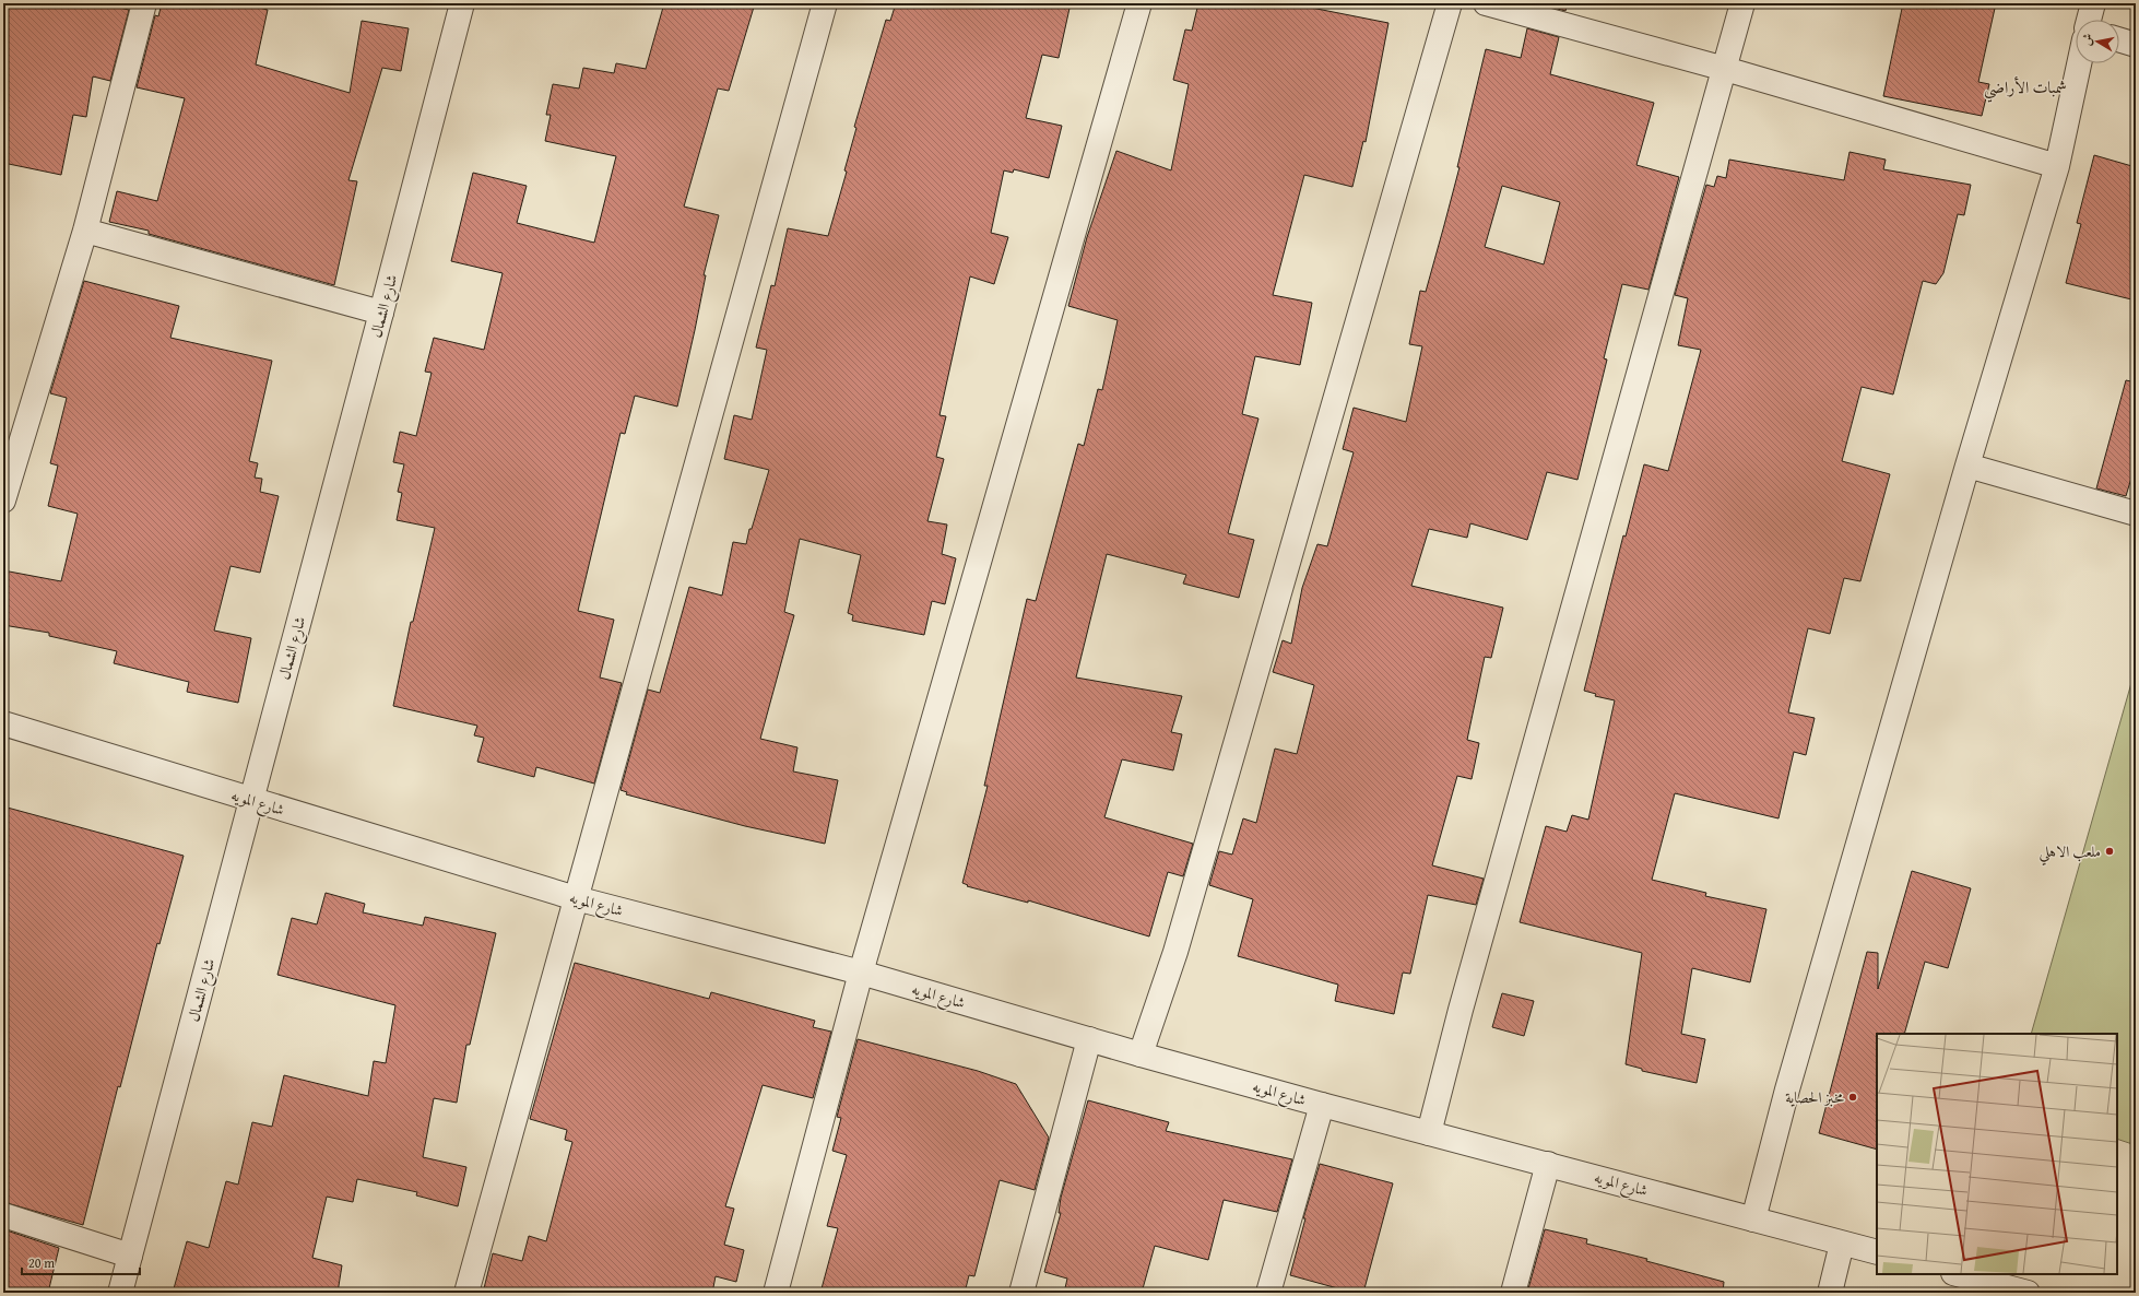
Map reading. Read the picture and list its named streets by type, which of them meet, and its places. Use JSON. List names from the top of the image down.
{
  "streets": {
    "street": ["شارع الشمال", "شارع المويه"]
  },
  "crossings": [
    ["شارع الشمال", "شارع المويه"]
  ],
  "districts": ["شمبات الأراضي"],
  "places": ["ملعب الاهلي", "مخبز الحصاية"],
  "scale_bar": "20 m",
  "north": "left"
}
